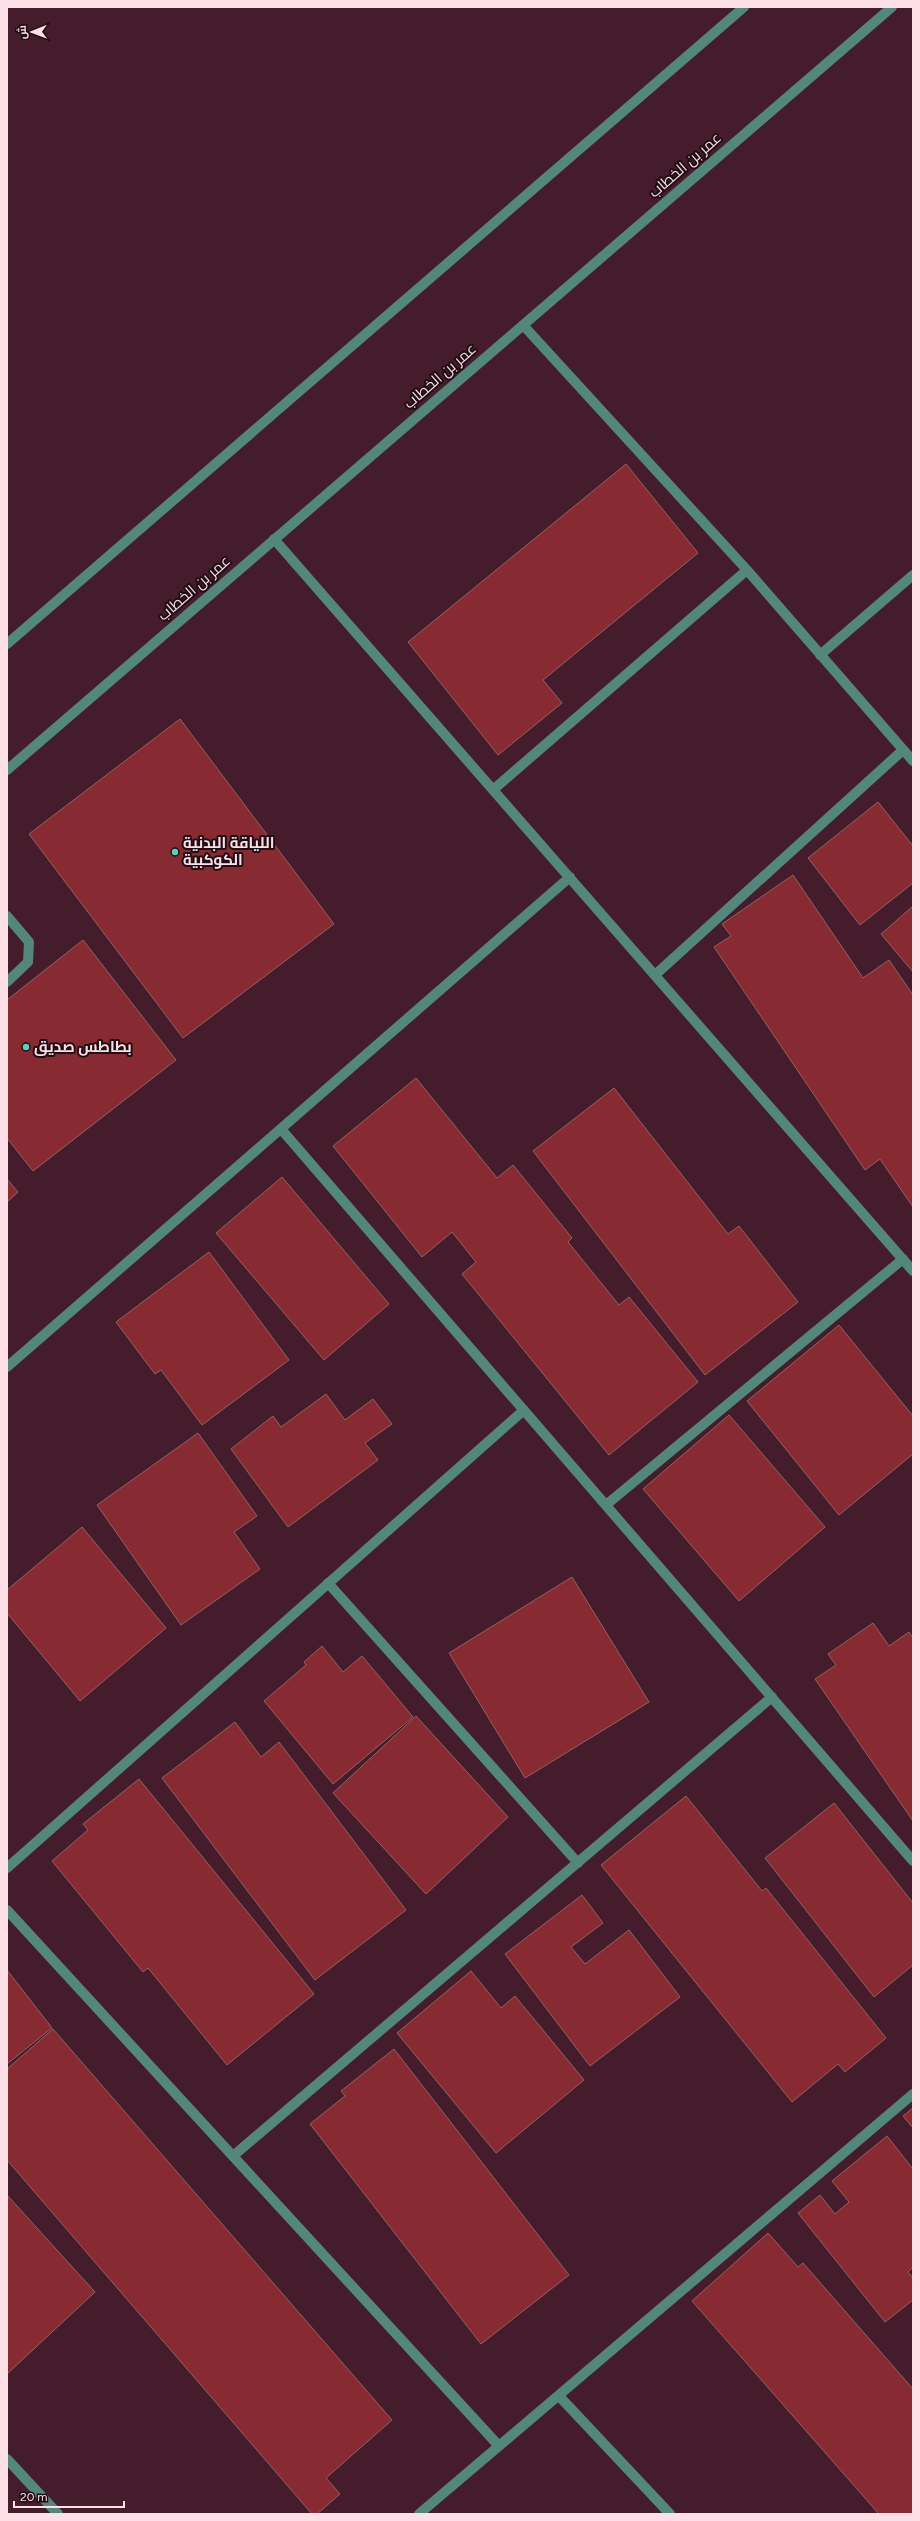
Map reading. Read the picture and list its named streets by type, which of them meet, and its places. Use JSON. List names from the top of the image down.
{
  "streets": {
    "street": ["عمر بن الخطاب"]
  },
  "places": ["اللياقة البدنية الكوكبية", "بطاطس صديق"],
  "scale_bar": "20 m",
  "north": "left"
}
